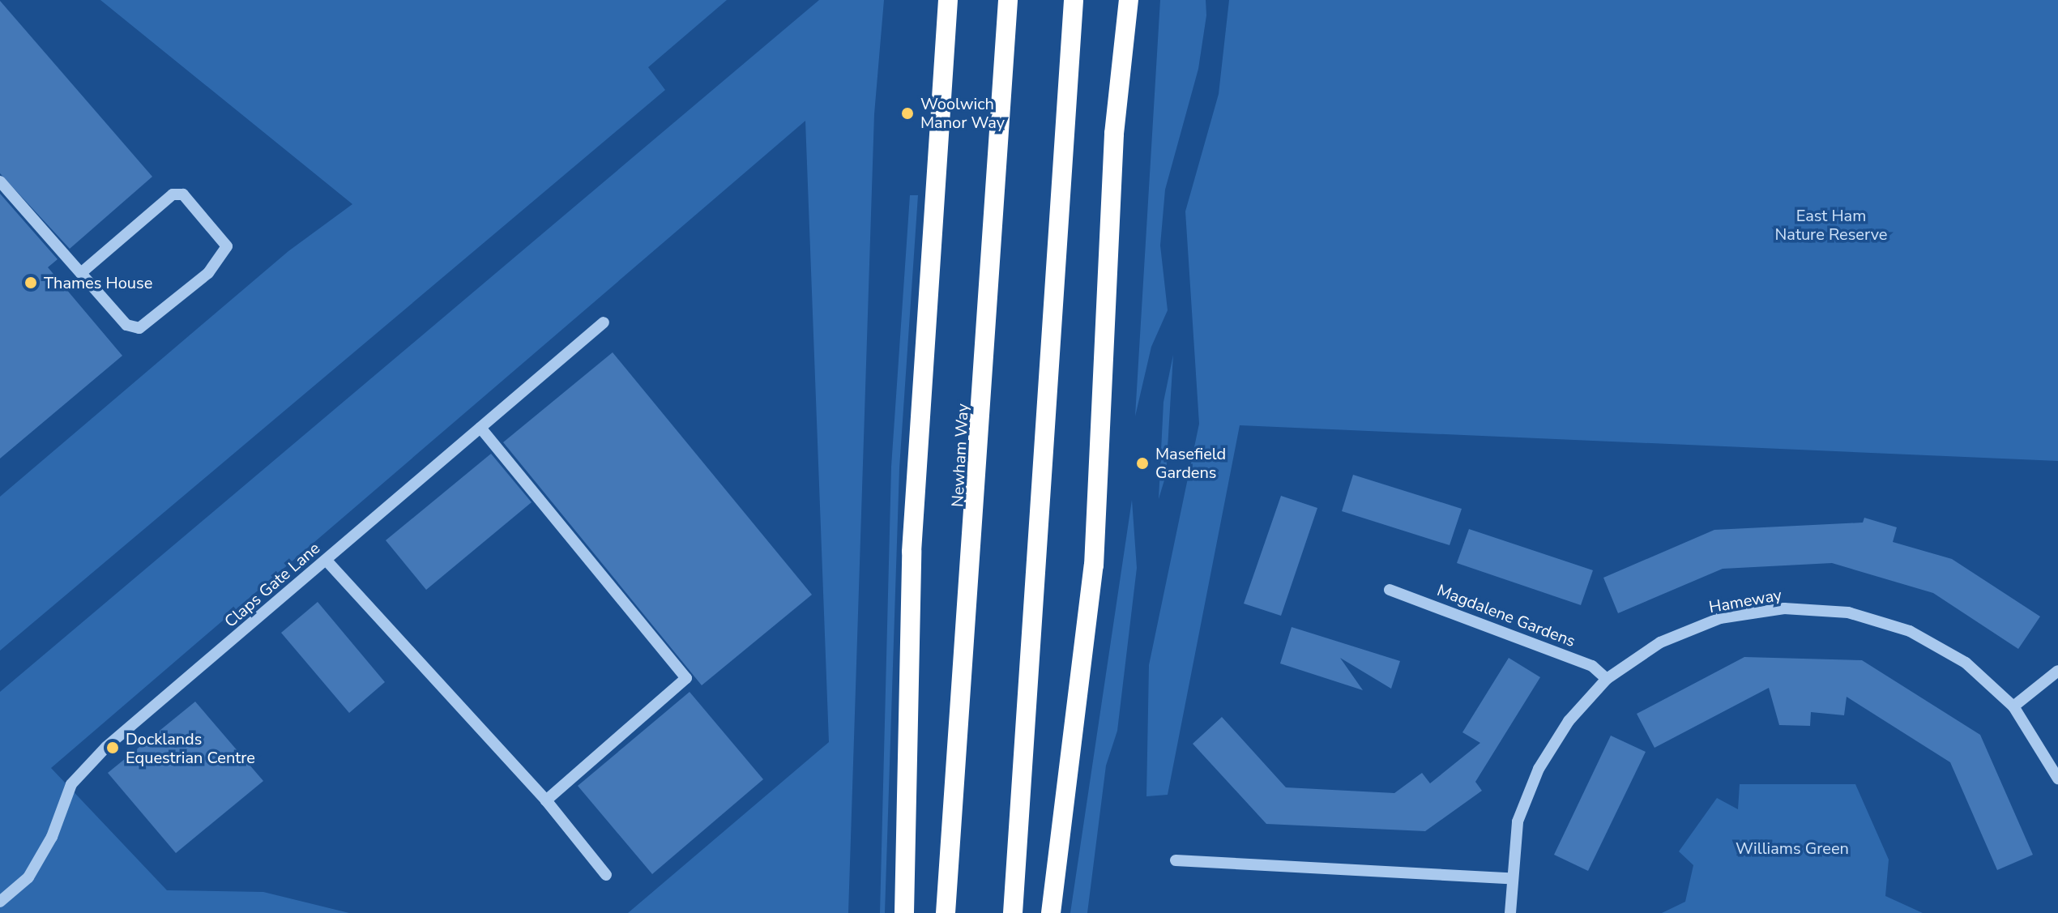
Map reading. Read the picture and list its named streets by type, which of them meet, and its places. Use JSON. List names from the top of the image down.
{
  "streets": {
    "highway": ["Newham Way"],
    "street": ["Claps Gate Lane", "Hameway", "Magdalene Gardens"]
  },
  "crossings": [
    ["Hameway", "Magdalene Gardens"]
  ],
  "parks": ["East Ham Nature Reserve", "Williams Green"],
  "places": [
    "Woolwich Manor Way",
    "Thames House",
    "Masefield Gardens",
    "Docklands Equestrian Centre"
  ]
}
